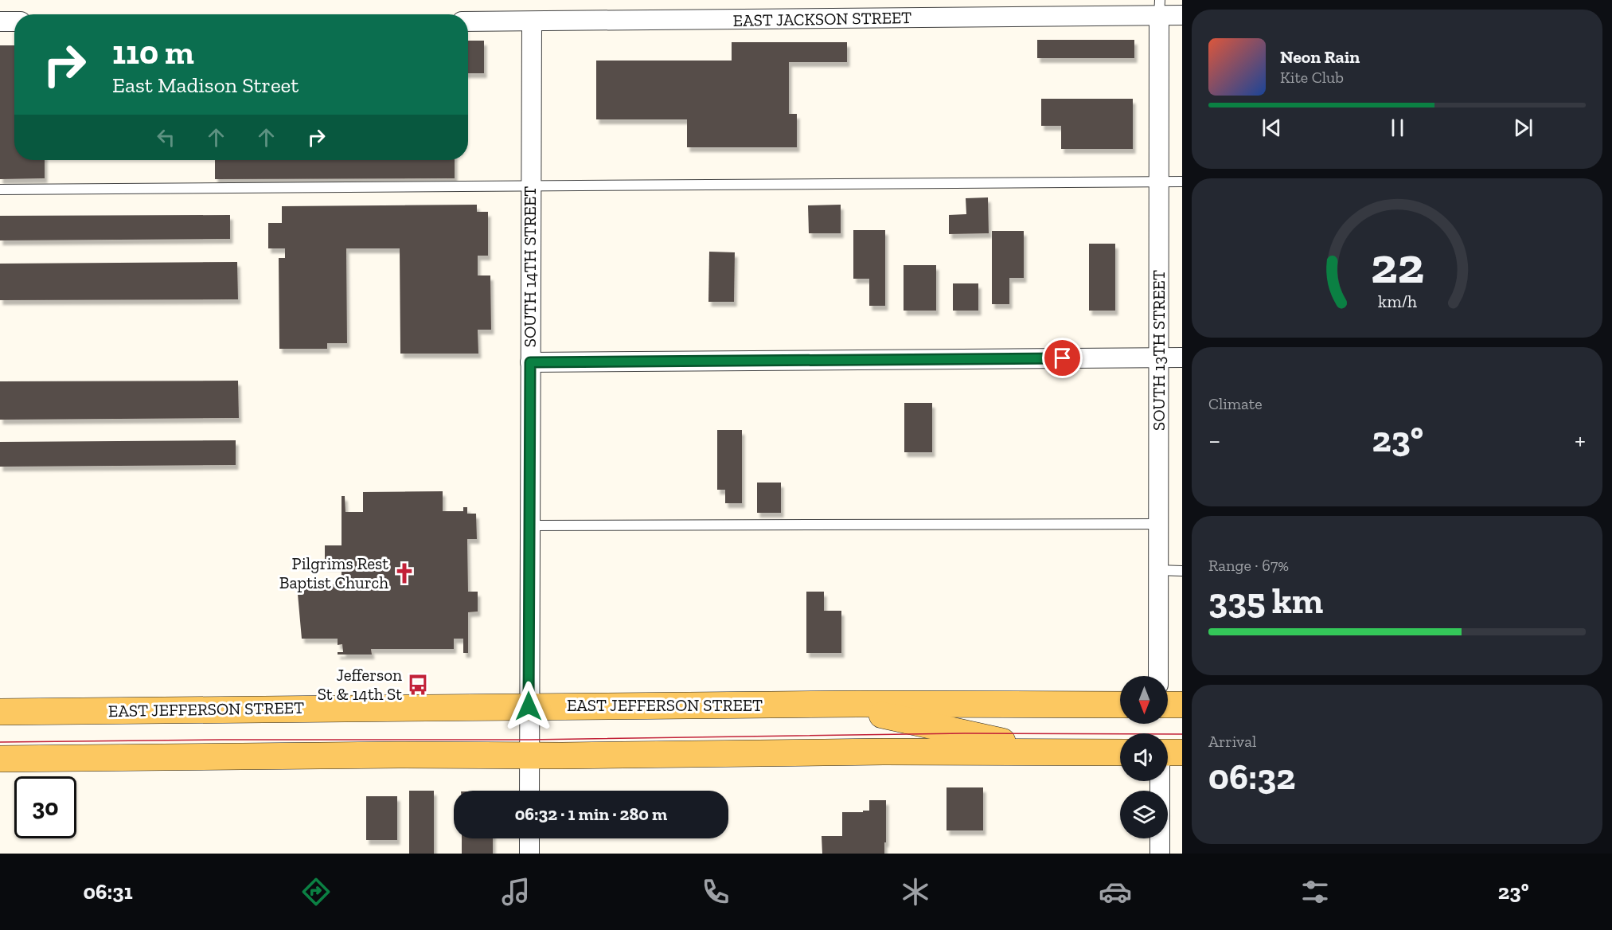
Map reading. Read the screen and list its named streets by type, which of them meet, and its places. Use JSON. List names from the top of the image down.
{
  "streets": {
    "main road": ["EAST JEFFERSON STREET"],
    "street": ["EAST JACKSON STREET", "SOUTH 14TH STREET", "SOUTH 13TH STREET"]
  },
  "crossings": [
    ["EAST JACKSON STREET", "SOUTH 14TH STREET"],
    ["EAST JACKSON STREET", "SOUTH 13TH STREET"],
    ["SOUTH 14TH STREET", "EAST JEFFERSON STREET"]
  ],
  "places": {
    "church": ["Pilgrims Rest Baptist Church"],
    "bus stop": ["Jefferson St & 14th St"]
  },
  "north": "bottom",
  "page": {
    "turn": ["110 m", "East Madison Street"],
    "song": ["Neon Rain", "Kite Club"],
    "tile": [
      "Climate",
      ["Range · 67%", "335 km"],
      ["Arrival", "06:32"]
    ],
    "heat": ["−", "23°", "+"],
    "limit": "30",
    "trip": "06:32 · 1 min · 280 m",
    "tabs": ["06:31", "23°"],
    "gauge": ["22", "km/h"]
  }
}
